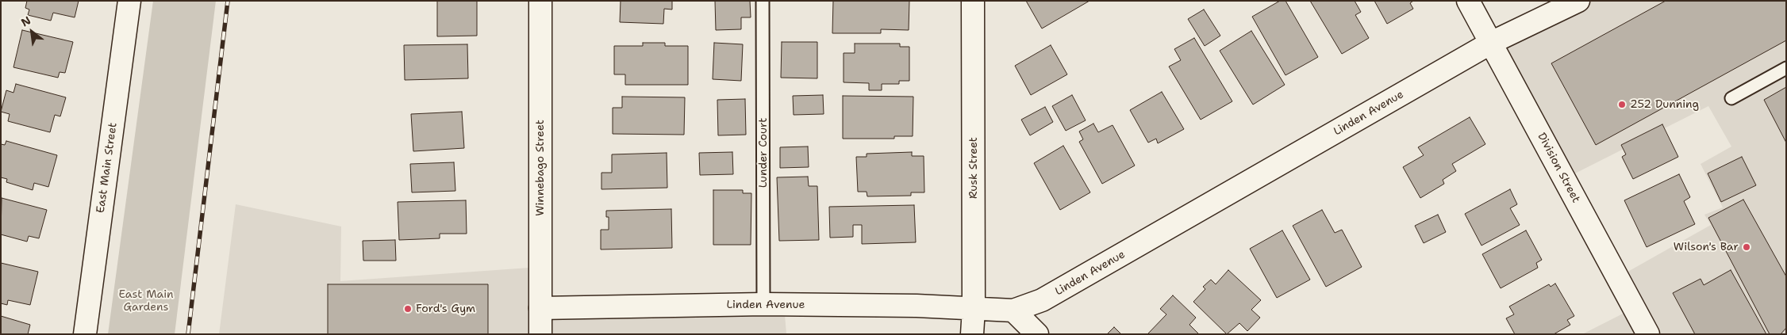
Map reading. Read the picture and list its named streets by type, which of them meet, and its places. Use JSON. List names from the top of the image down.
{
  "streets": {
    "street": [
      "Linden Avenue",
      "East Main Street",
      "Winnebago Street",
      "Rusk Street",
      "Division Street"
    ],
    "lane": ["Lunder Court"]
  },
  "crossings": [
    ["Linden Avenue", "Lunder Court"],
    ["Linden Avenue", "Winnebago Street"],
    ["Linden Avenue", "Rusk Street"],
    ["Linden Avenue", "Division Street"]
  ],
  "parks": ["East Main Gardens"],
  "places": ["252 Dunning", "Wilson's Bar", "Ford's Gym"],
  "north": "top left"
}
